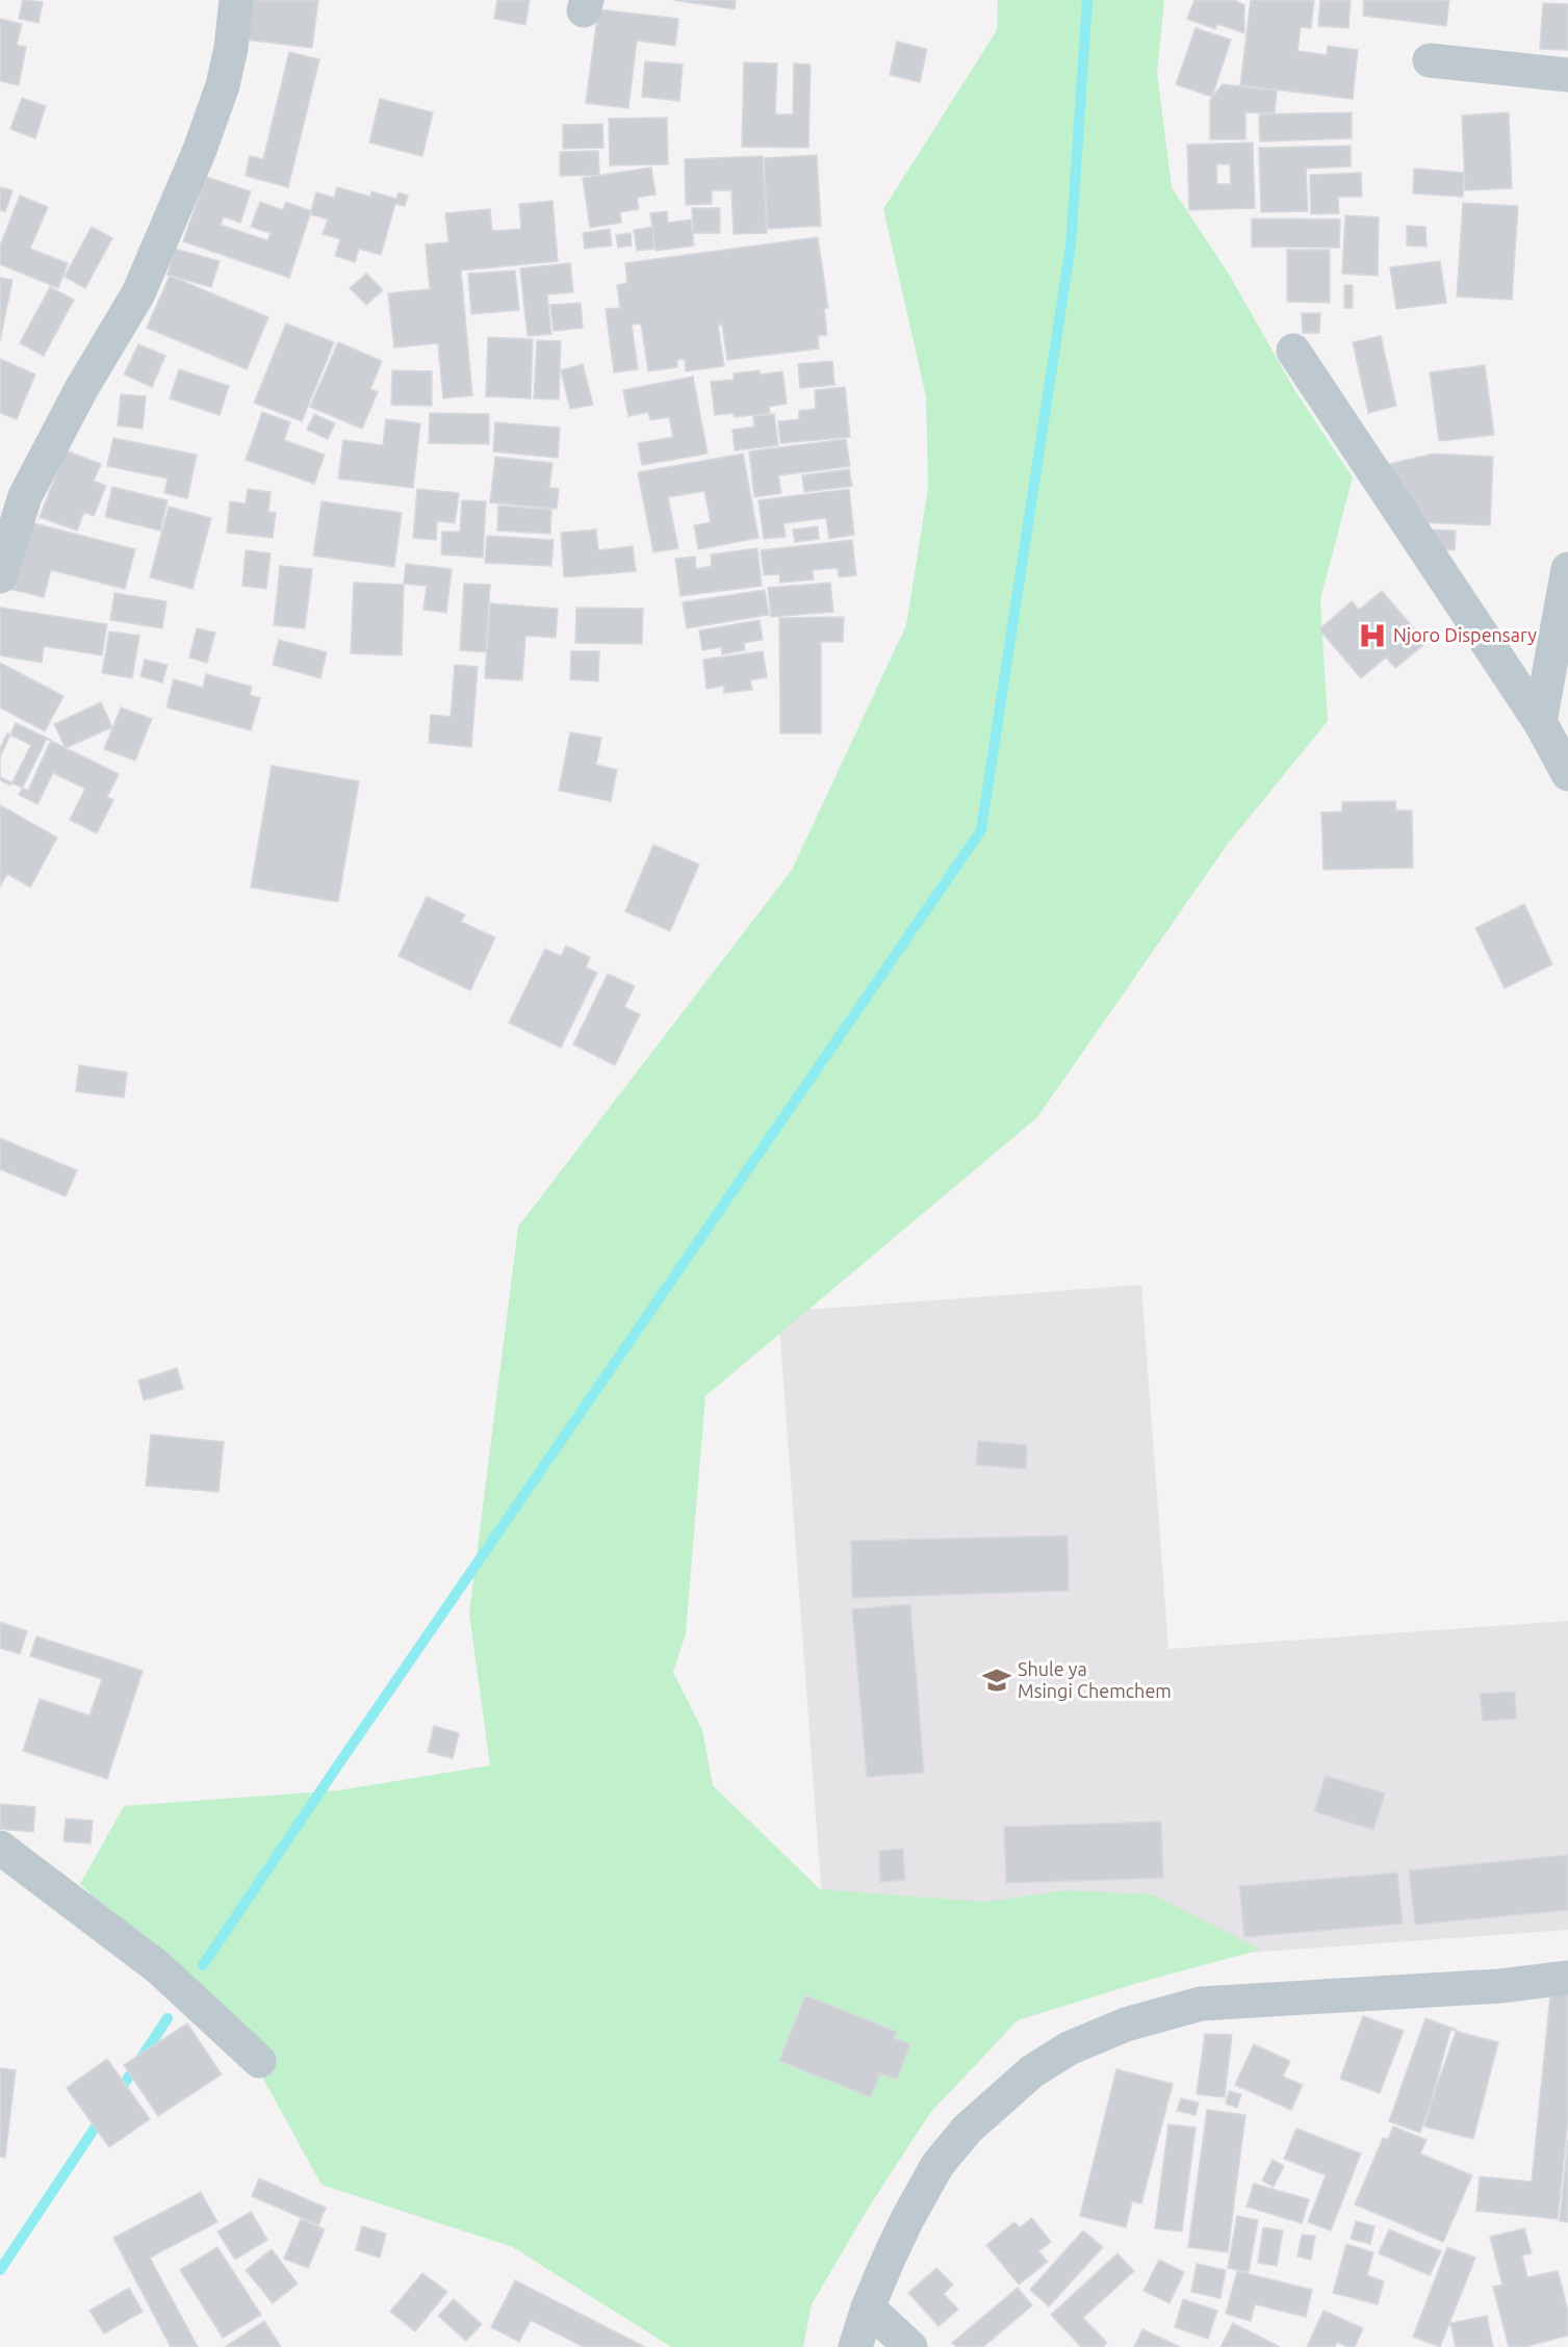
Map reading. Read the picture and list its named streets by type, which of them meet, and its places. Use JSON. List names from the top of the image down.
{
  "places": {
    "hospital": ["Njoro Dispensary"],
    "school or university": ["Shule ya Msingi Chemchem"]
  }
}
